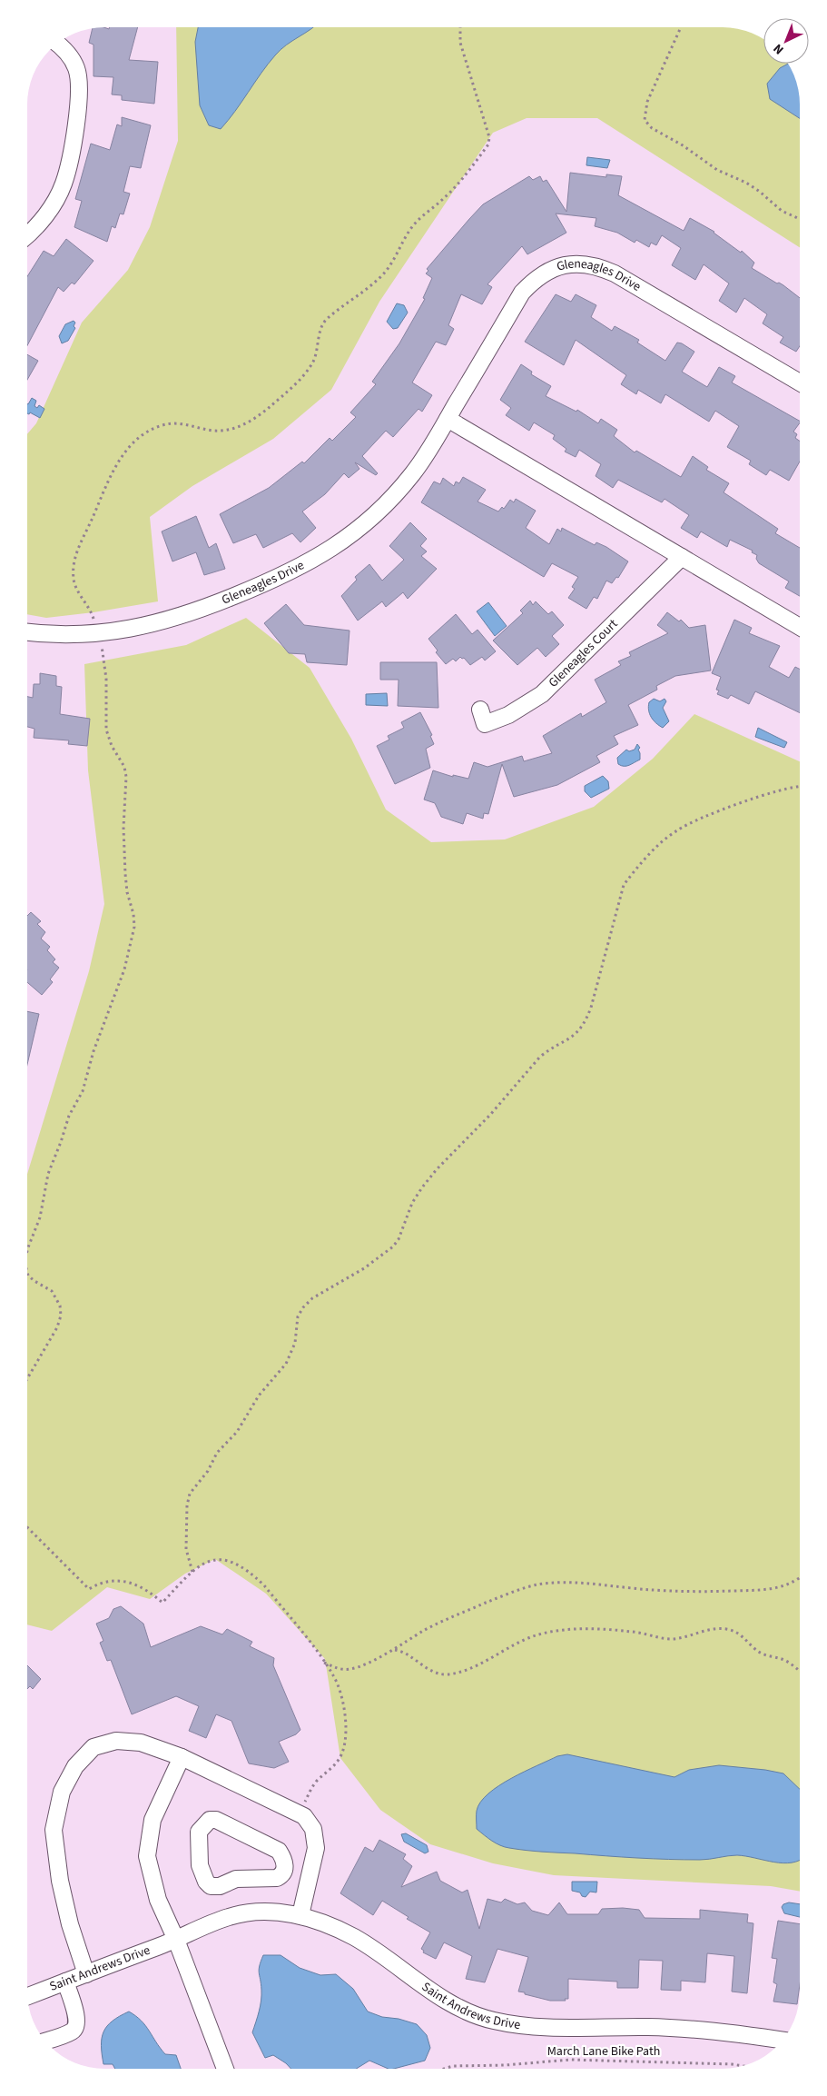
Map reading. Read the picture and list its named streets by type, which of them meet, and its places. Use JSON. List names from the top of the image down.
{
  "streets": {
    "street": ["Gleneagles Drive", "Gleneagles Court", "Saint Andrews Drive"],
    "path": ["March Lane Bike Path"]
  },
  "north": "bottom left"
}
